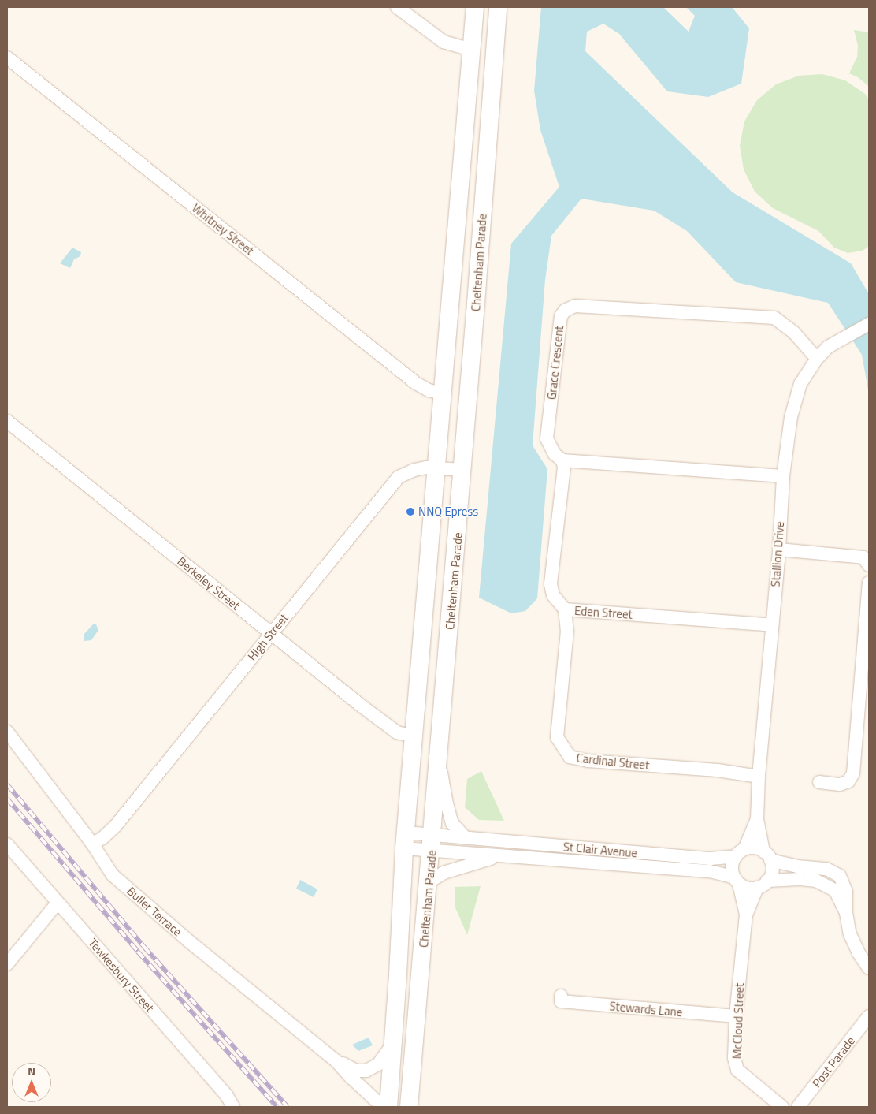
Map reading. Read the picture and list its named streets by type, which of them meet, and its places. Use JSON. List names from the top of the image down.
{
  "streets": {
    "main road": ["Cheltenham Parade"],
    "street": [
      "Whitney Street",
      "Grace Crescent",
      "Stallion Drive",
      "Berkeley Street",
      "Eden Street",
      "High Street",
      "Cardinal Street",
      "St Clair Avenue",
      "Buller Terrace",
      "Tewkesbury Street",
      "Stewards Lane",
      "McCloud Street",
      "Post Parade"
    ]
  },
  "crossings": [
    ["Whitney Street", "Cheltenham Parade"],
    ["Cheltenham Parade", "Berkeley Street"],
    ["Cheltenham Parade", "High Street"],
    ["Cheltenham Parade", "St Clair Avenue"],
    ["Cheltenham Parade", "Buller Terrace"],
    ["Grace Crescent", "Stallion Drive"],
    ["Grace Crescent", "Eden Street"],
    ["Stallion Drive", "Eden Street"],
    ["Stallion Drive", "Cardinal Street"],
    ["Stallion Drive", "St Clair Avenue"],
    ["Stallion Drive", "McCloud Street"],
    ["Berkeley Street", "High Street"],
    ["Eden Street", "Cardinal Street"],
    ["High Street", "Buller Terrace"],
    ["St Clair Avenue", "McCloud Street"],
    ["Stewards Lane", "McCloud Street"]
  ],
  "places": ["NNQ Epress"],
  "north": "top"
}
